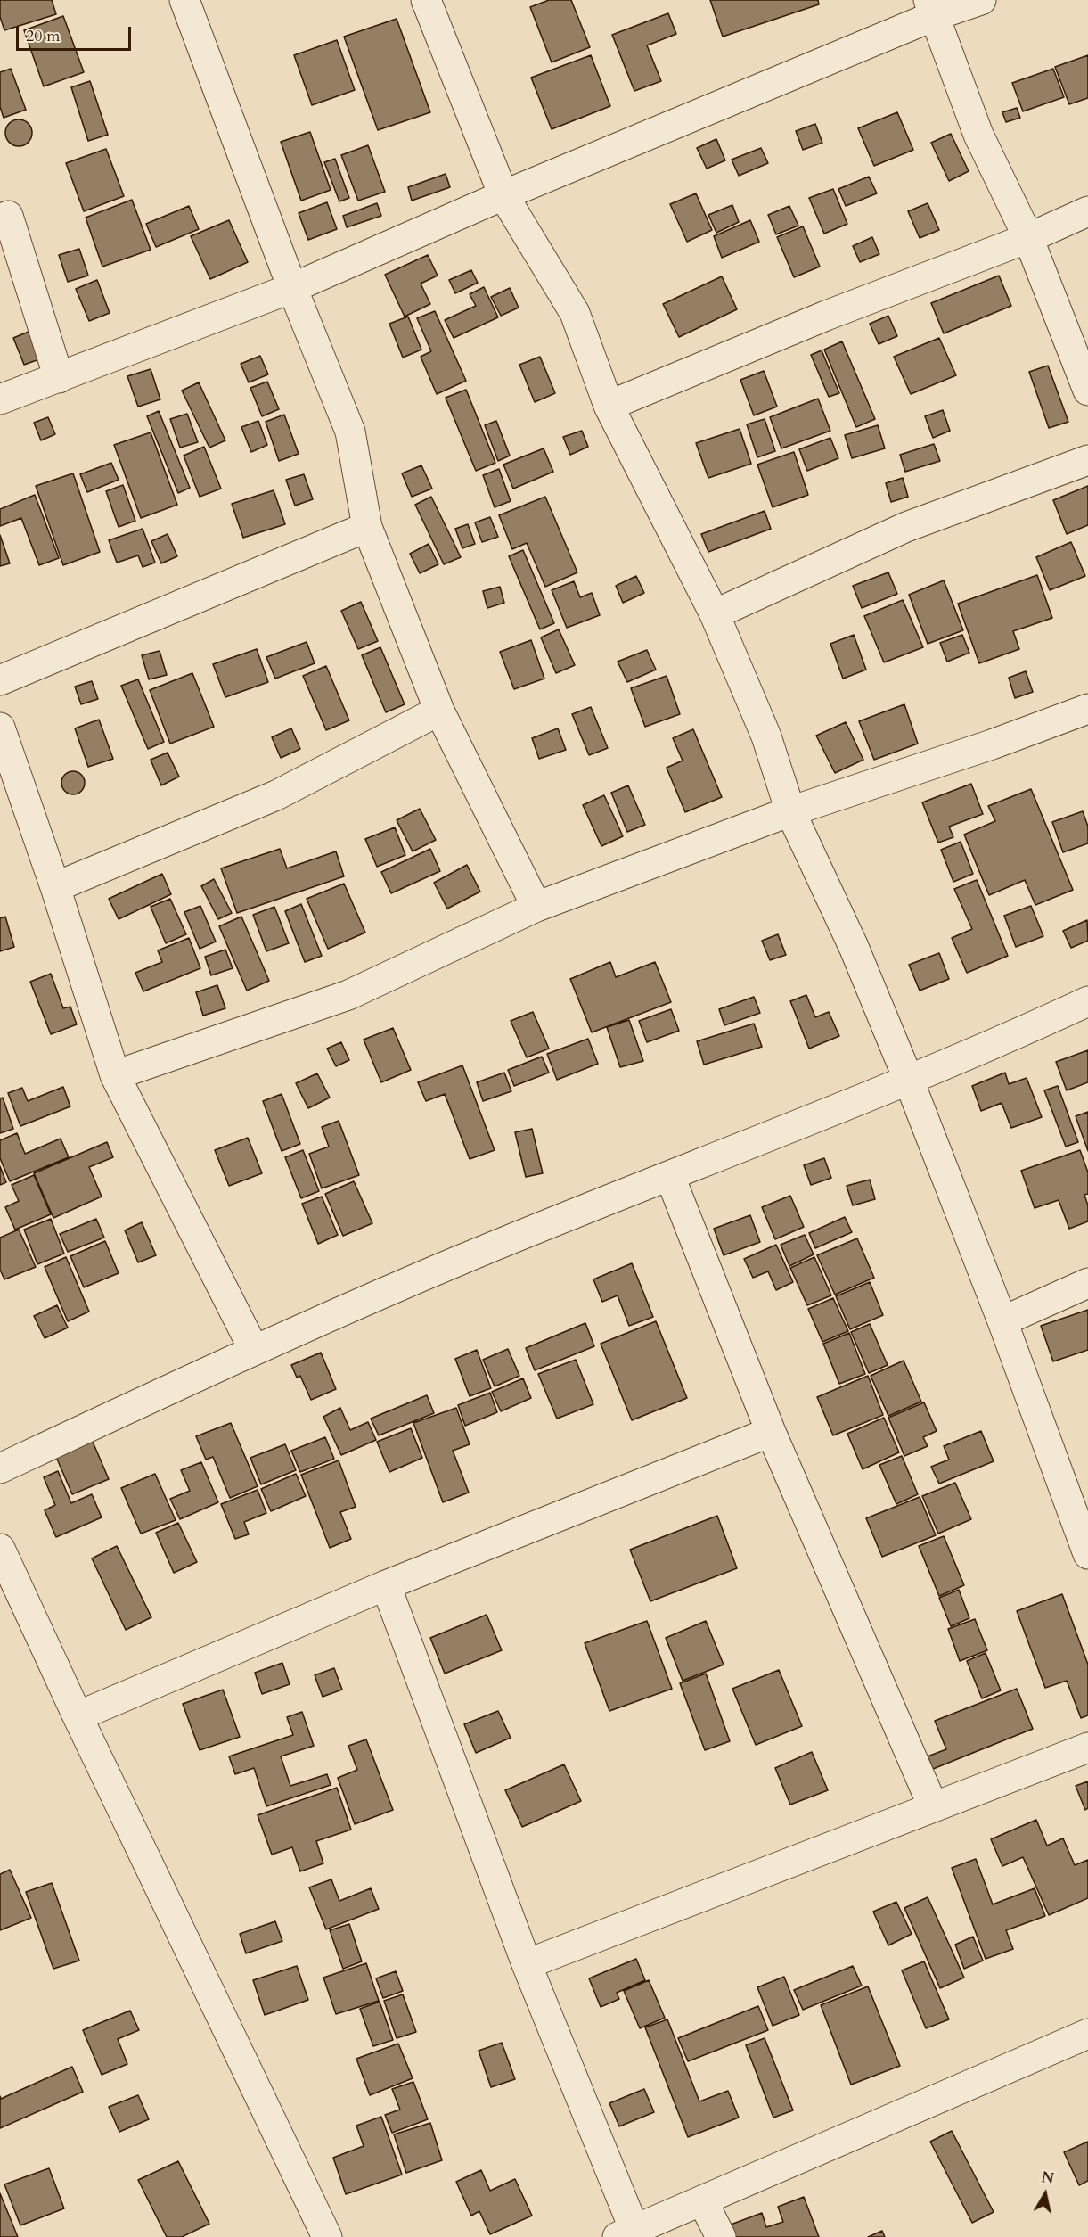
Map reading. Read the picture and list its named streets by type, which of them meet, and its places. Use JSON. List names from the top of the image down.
{
  "scale_bar": "20 m",
  "north": "top"
}
